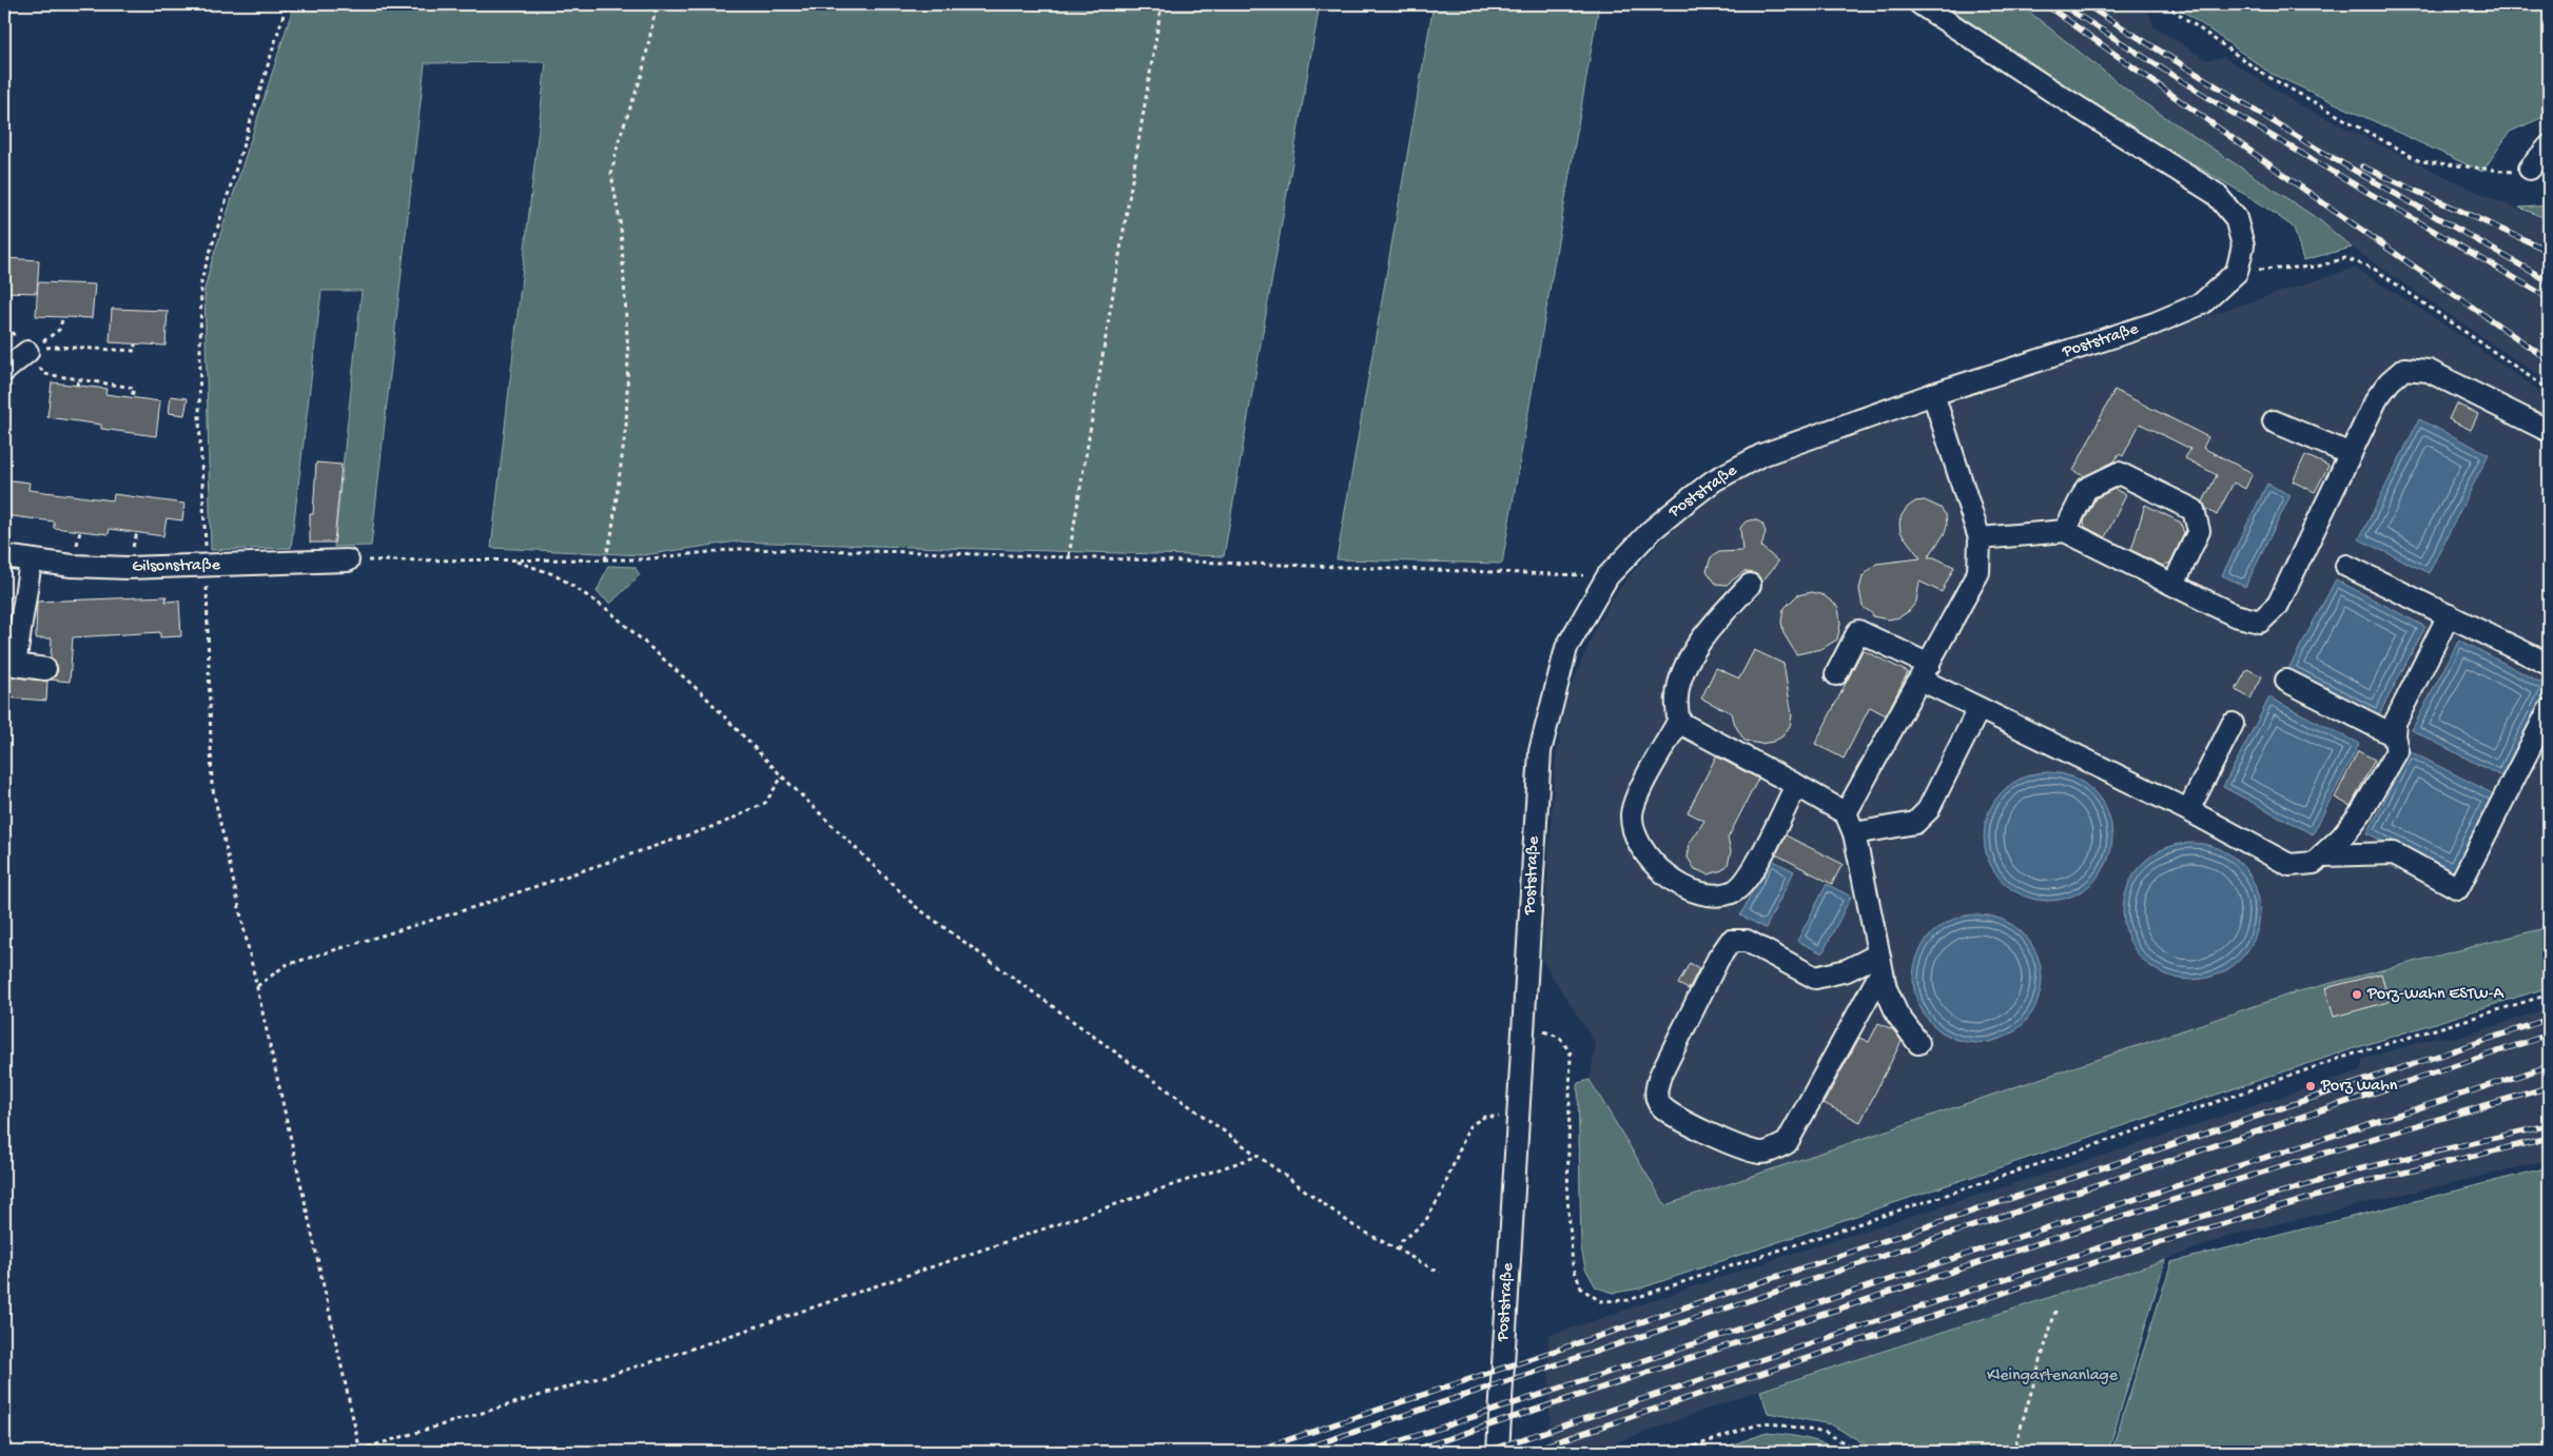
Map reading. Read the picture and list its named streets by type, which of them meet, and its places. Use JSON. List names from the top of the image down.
{
  "streets": {
    "street": ["Poststraße", "Gilsonstraße"]
  },
  "parks": ["Kleingartenanlage"],
  "places": ["Porz-Wahn ESTW-A", "Porz Wahn"]
}
